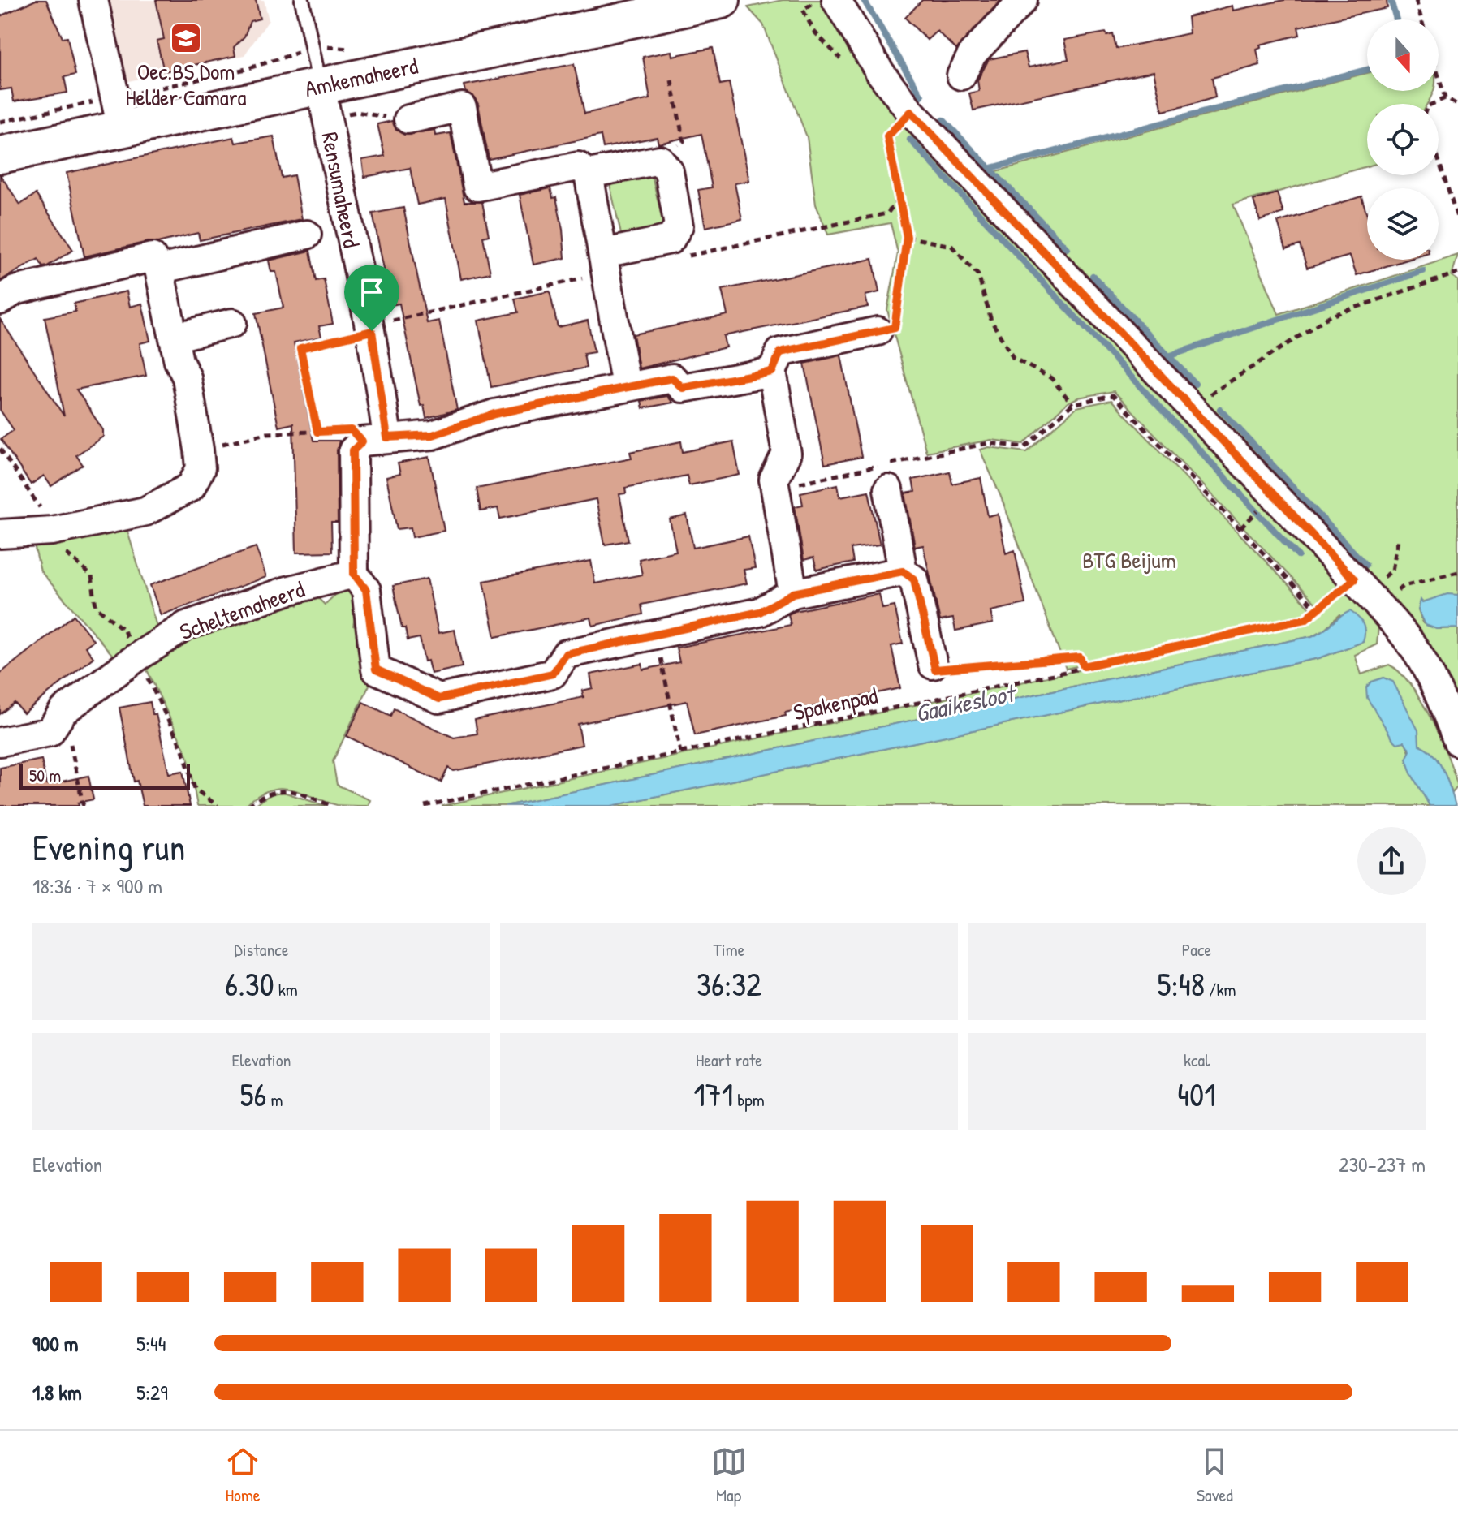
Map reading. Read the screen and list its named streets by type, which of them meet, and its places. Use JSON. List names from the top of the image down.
{
  "streets": {
    "street": ["Amkemaheerd", "Rensumaheerd", "Scheltemaheerd"],
    "path": ["Spakenpad"]
  },
  "crossings": [
    ["Amkemaheerd", "Rensumaheerd"],
    ["Rensumaheerd", "Scheltemaheerd"]
  ],
  "water": ["Gaaikesloot"],
  "parks": ["BTG Beijum"],
  "places": {
    "school or university": ["Oec.BS Dom Helder Camara"]
  },
  "scale_bar": "50 m",
  "north": "bottom",
  "page": {
    "scale": "50 m",
    "heading": ["Evening run", "18:36 · 7 × 900 m"],
    "stats": [
      ["Distance", "6.30 km"],
      ["Time", "36:32"],
      ["Pace", "5:48 /km"],
      ["Elevation", "56 m"],
      ["Heart rate", "171 bpm"],
      ["kcal", "401"]
    ],
    "chart": ["Elevation", "230–237 m"],
    "list": [
      {
        "name": "900 m",
        "note": "5:44"
      },
      {
        "name": "1.8 km",
        "note": "5:29"
      }
    ],
    "tabs": ["Home", "Map", "Saved"]
  }
}
